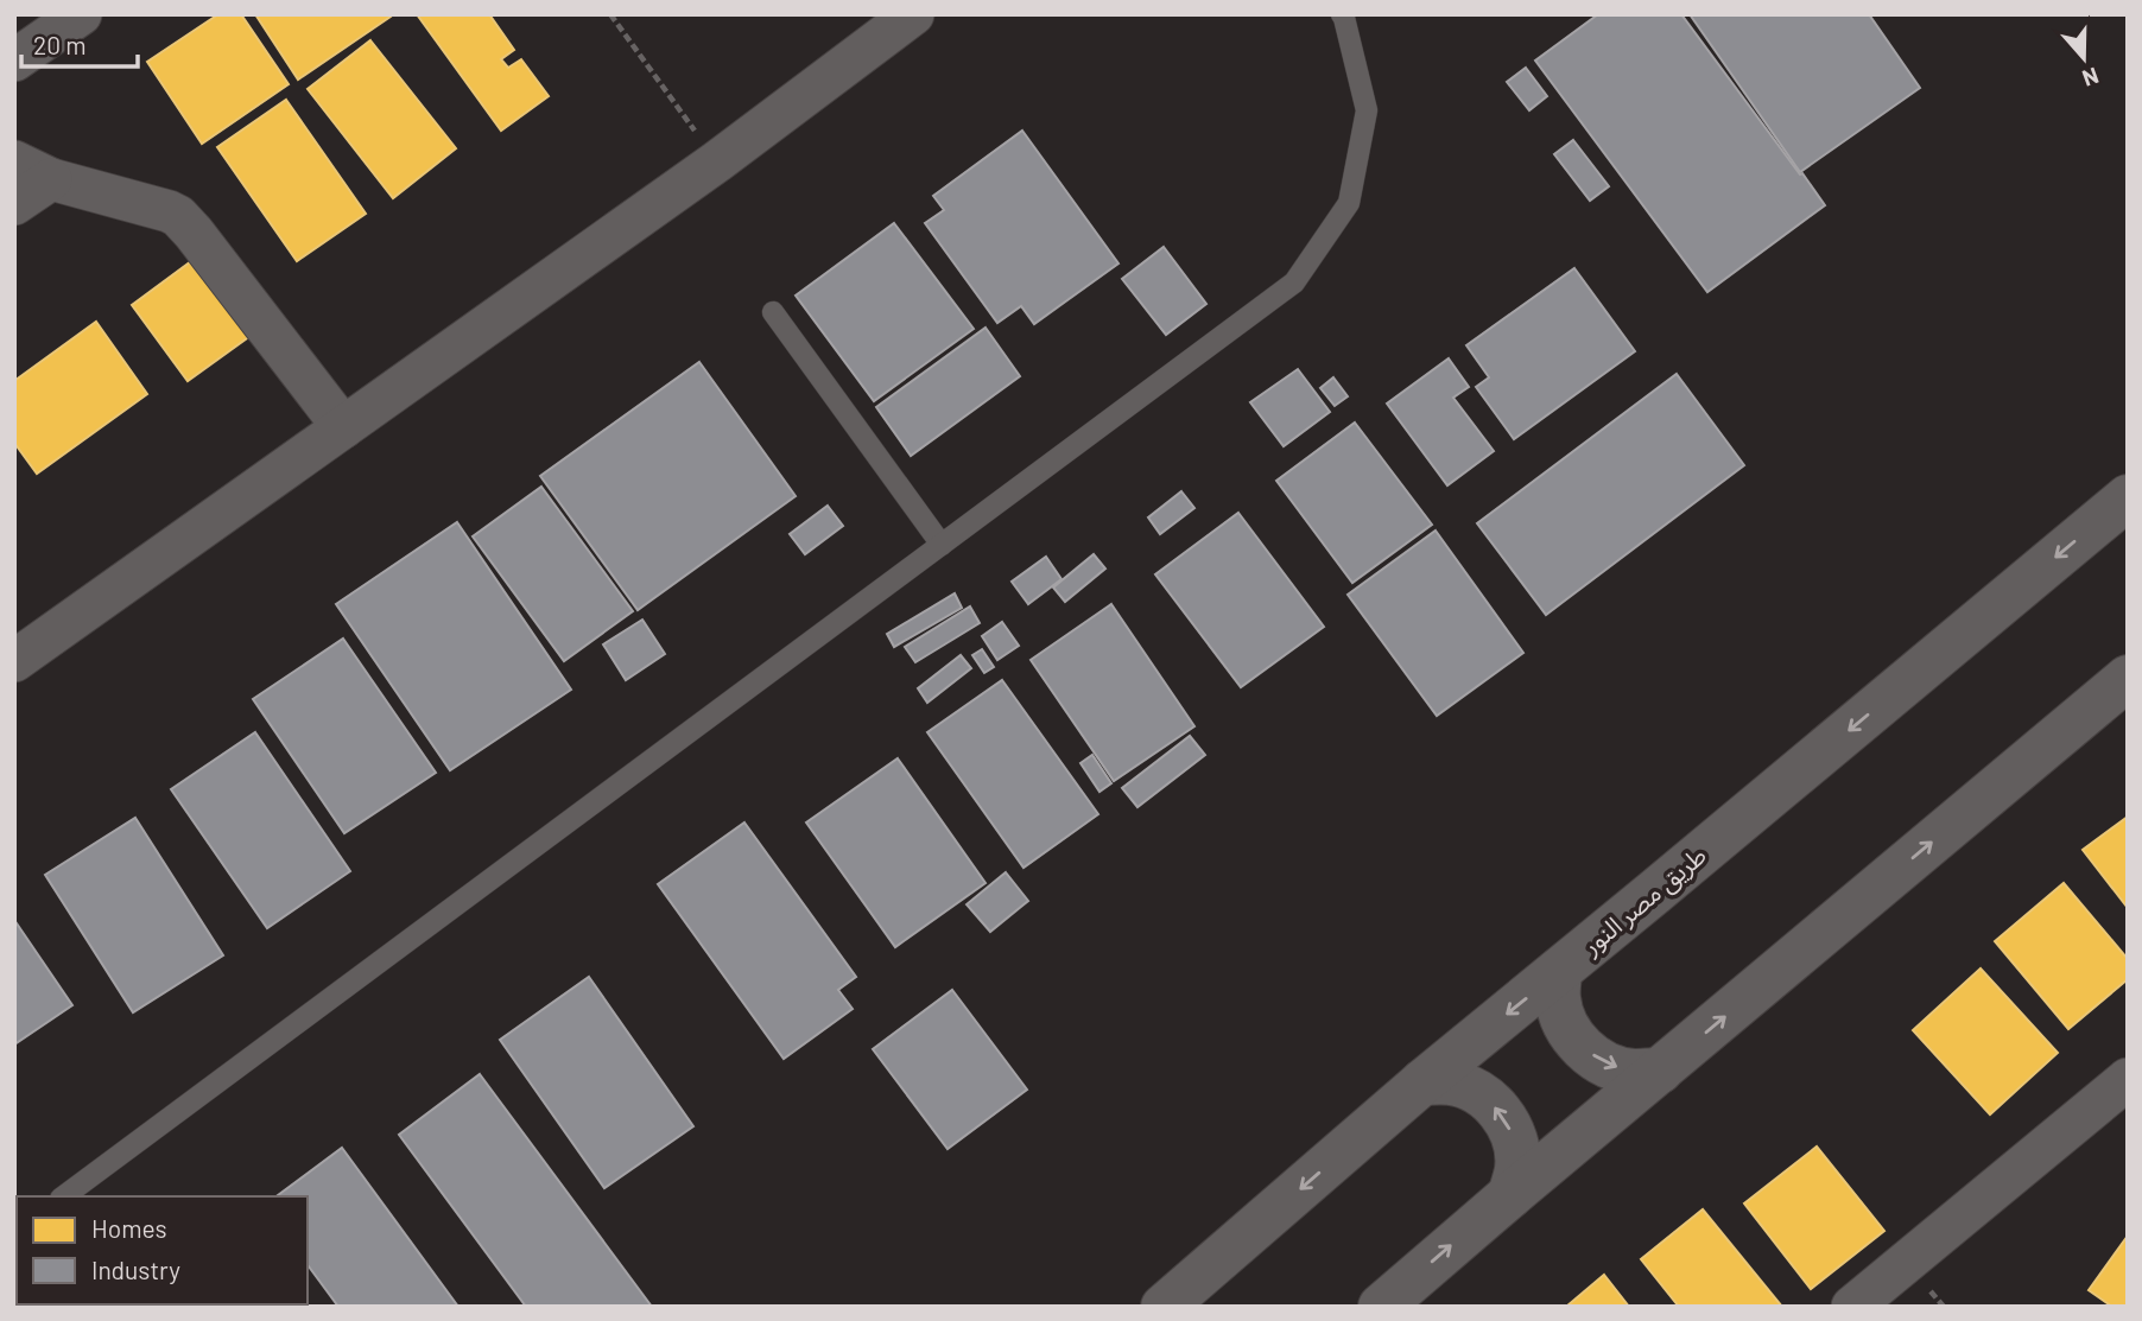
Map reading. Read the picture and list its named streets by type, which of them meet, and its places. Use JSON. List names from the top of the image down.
{
  "streets": {
    "street": ["طريق مصر النور"]
  },
  "legend": ["Homes", "Industry"],
  "scale_bar": "20 m",
  "north": "bottom"
}
